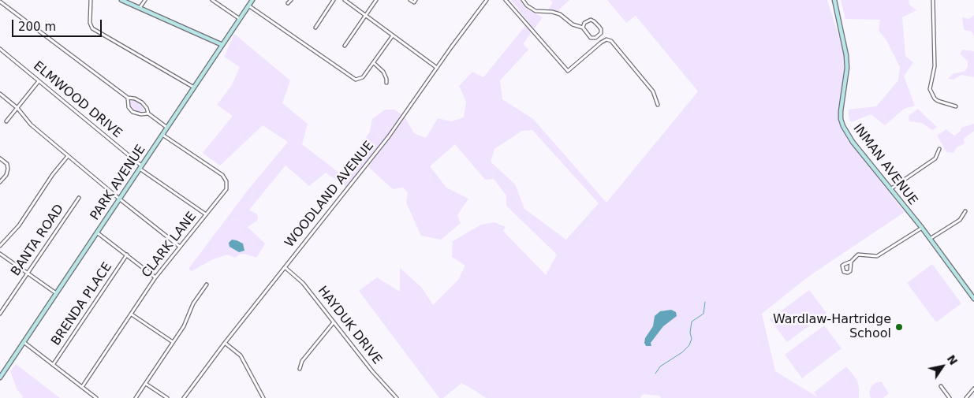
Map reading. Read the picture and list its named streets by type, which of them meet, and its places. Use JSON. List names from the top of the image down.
{
  "streets": {
    "main road": ["INMAN AVENUE", "PARK AVENUE"],
    "street": [
      "ELMWOOD DRIVE",
      "WOODLAND AVENUE",
      "BANTA ROAD",
      "CLARK LANE",
      "BRENDA PLACE",
      "HAYDUK DRIVE"
    ]
  },
  "crossings": [
    ["ELMWOOD DRIVE", "PARK AVENUE"],
    ["ELMWOOD DRIVE", "CLARK LANE"],
    ["PARK AVENUE", "CLARK LANE"],
    ["WOODLAND AVENUE", "HAYDUK DRIVE"]
  ],
  "places": ["Wardlaw-Hartridge School"],
  "scale_bar": "200 m",
  "north": "top right"
}
